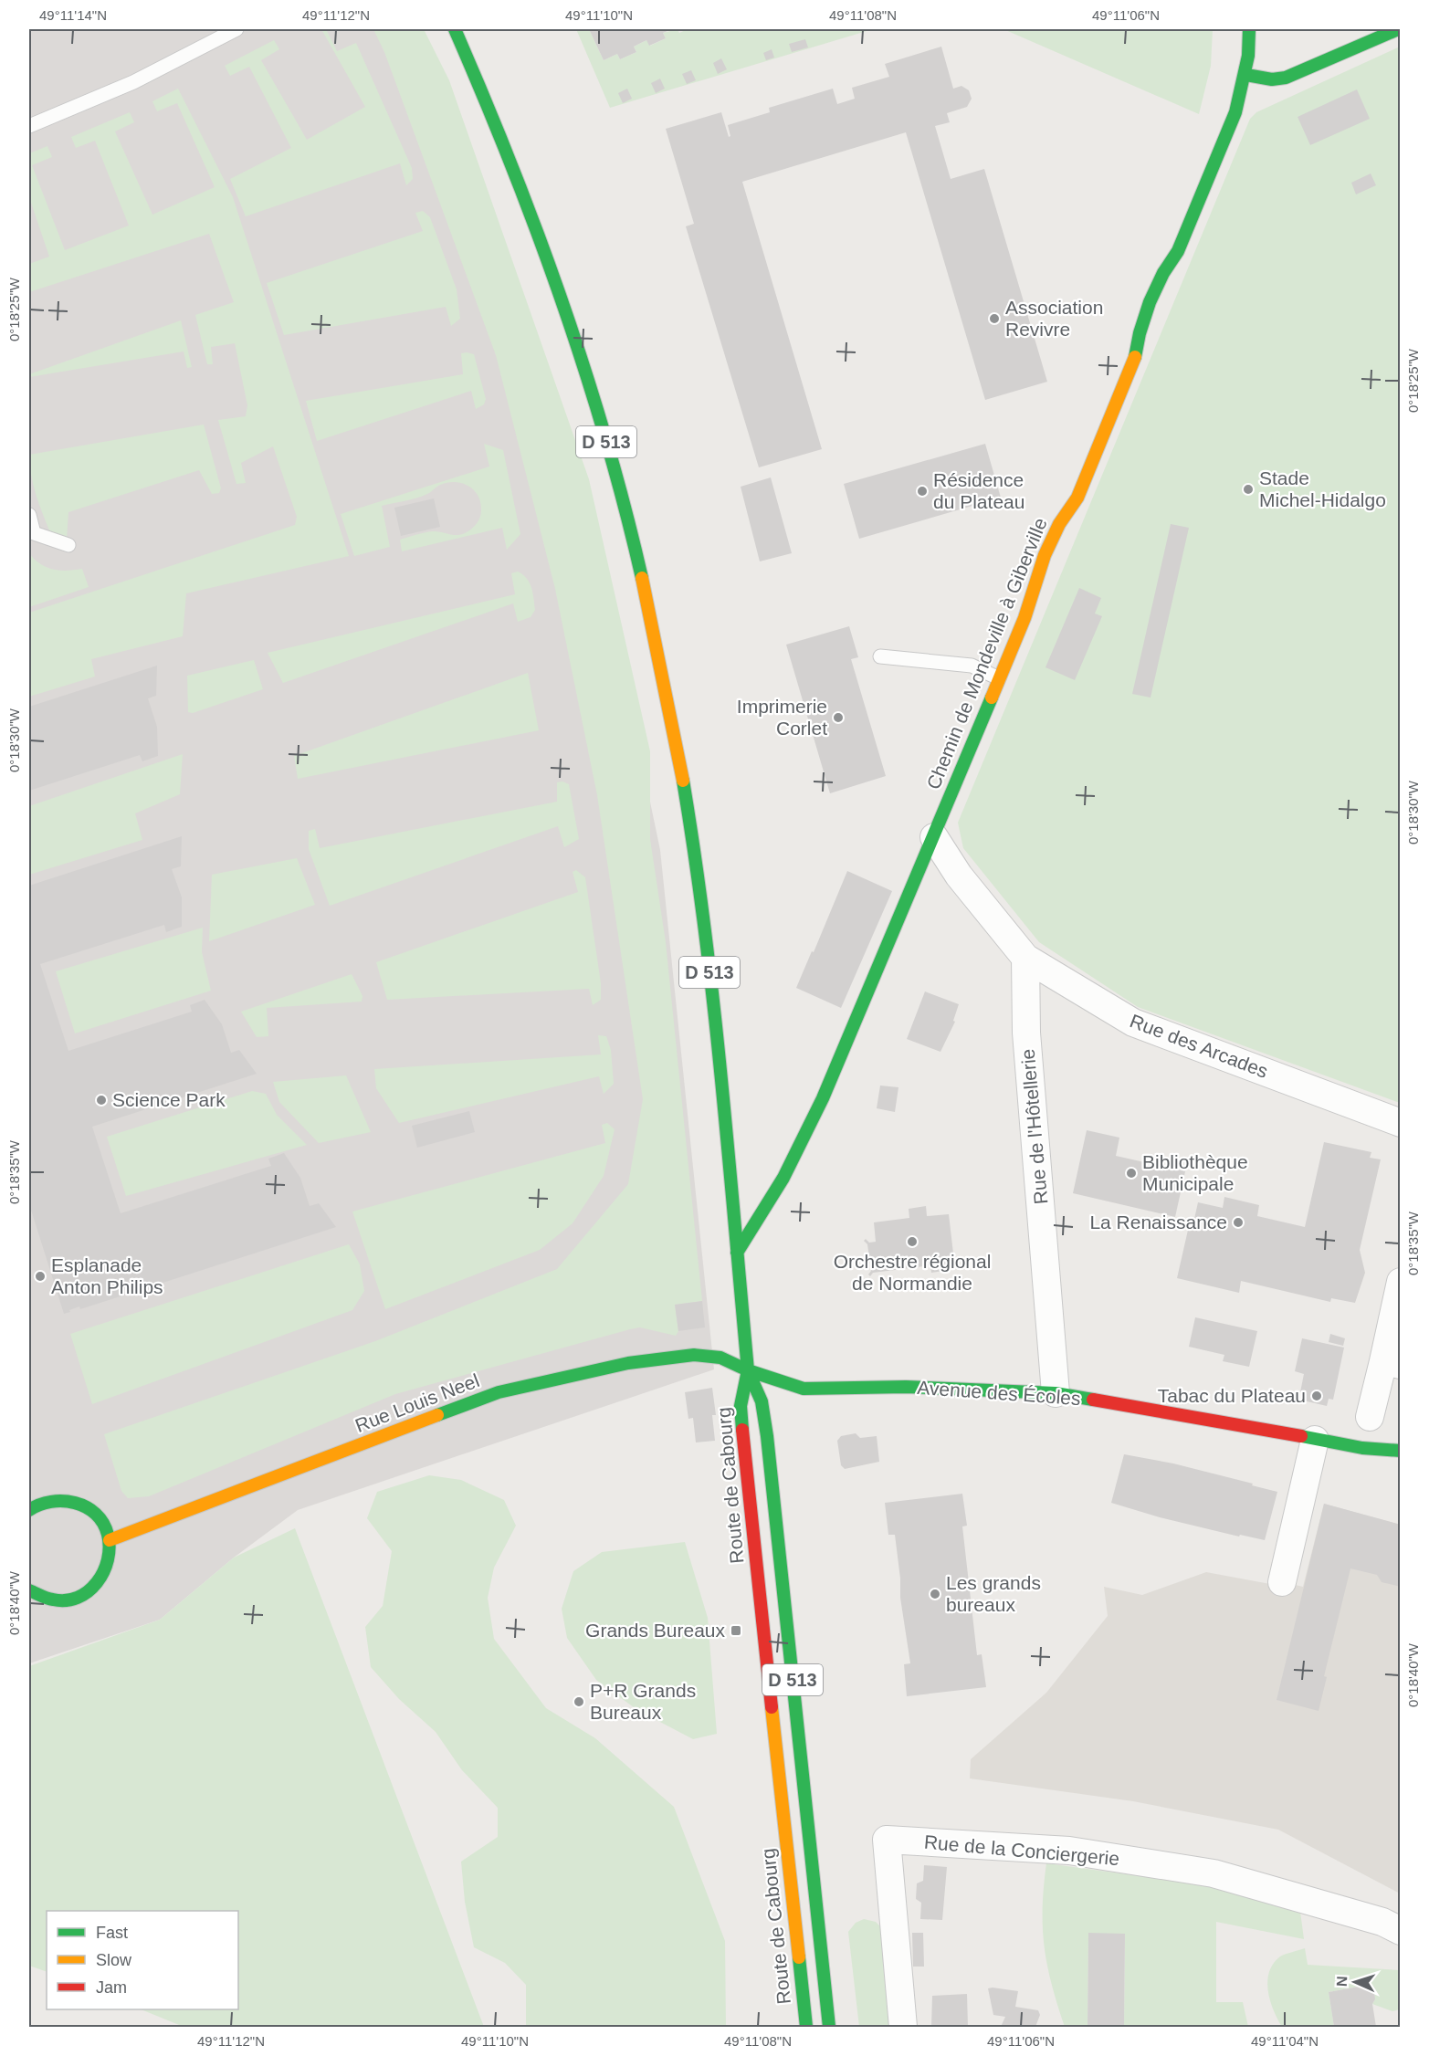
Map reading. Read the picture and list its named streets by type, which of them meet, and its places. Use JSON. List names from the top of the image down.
{
  "streets": {
    "street": [
      "D 513",
      "Chemin de Mondeville à Giberville",
      "Rue des Arcades",
      "Rue de l'Hôtellerie",
      "Avenue des Écoles",
      "Rue Louis Neel",
      "Route de Cabourg",
      "Rue de la Conciergerie"
    ]
  },
  "crossings": [
    ["D 513", "Chemin de Mondeville à Giberville"],
    ["D 513", "Avenue des Écoles"],
    ["D 513", "Rue Louis Neel"],
    ["D 513", "Route de Cabourg"],
    ["Chemin de Mondeville à Giberville", "Rue des Arcades"],
    ["Rue des Arcades", "Rue de l'Hôtellerie"],
    ["Rue de l'Hôtellerie", "Avenue des Écoles"],
    ["Avenue des Écoles", "Rue Louis Neel"],
    ["Avenue des Écoles", "Route de Cabourg"],
    ["Rue Louis Neel", "Route de Cabourg"]
  ],
  "places": {
    "other": [
      "Association Revivre",
      "Stade Michel-Hidalgo",
      "Résidence du Plateau",
      "Imprimerie Corlet",
      "Science Park",
      "Bibliothèque Municipale",
      "La Renaissance",
      "Orchestre régional de Normandie",
      "Esplanade Anton Philips",
      "Tabac du Plateau",
      "Les grands bureaux",
      "P+R Grands Bureaux"
    ],
    "transit": ["Grands Bureaux"]
  },
  "legend": ["Fast", "Slow", "Jam"],
  "north": "left",
  "coordinates": [
    "49°11'14\"N",
    "49°11'12\"N",
    "49°11'10\"N",
    "49°11'08\"N",
    "49°11'06\"N",
    "0°18'25\"W",
    "0°18'30\"W",
    "0°18'35\"W",
    "0°18'40\"W",
    "49°11'04\"N"
  ]
}
